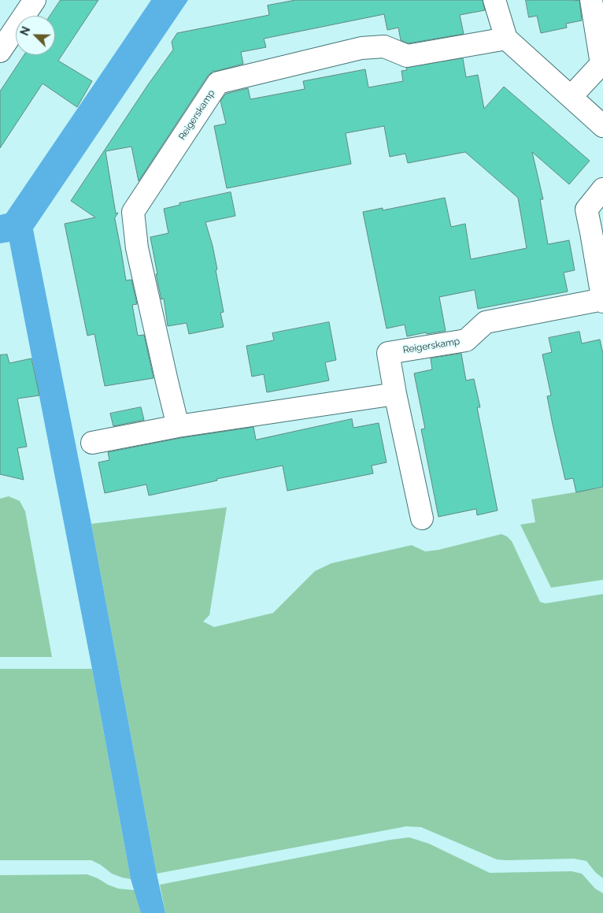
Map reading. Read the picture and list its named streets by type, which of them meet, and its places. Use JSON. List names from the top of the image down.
{
  "streets": {
    "street": ["Reigerskamp"]
  },
  "north": "top left"
}
